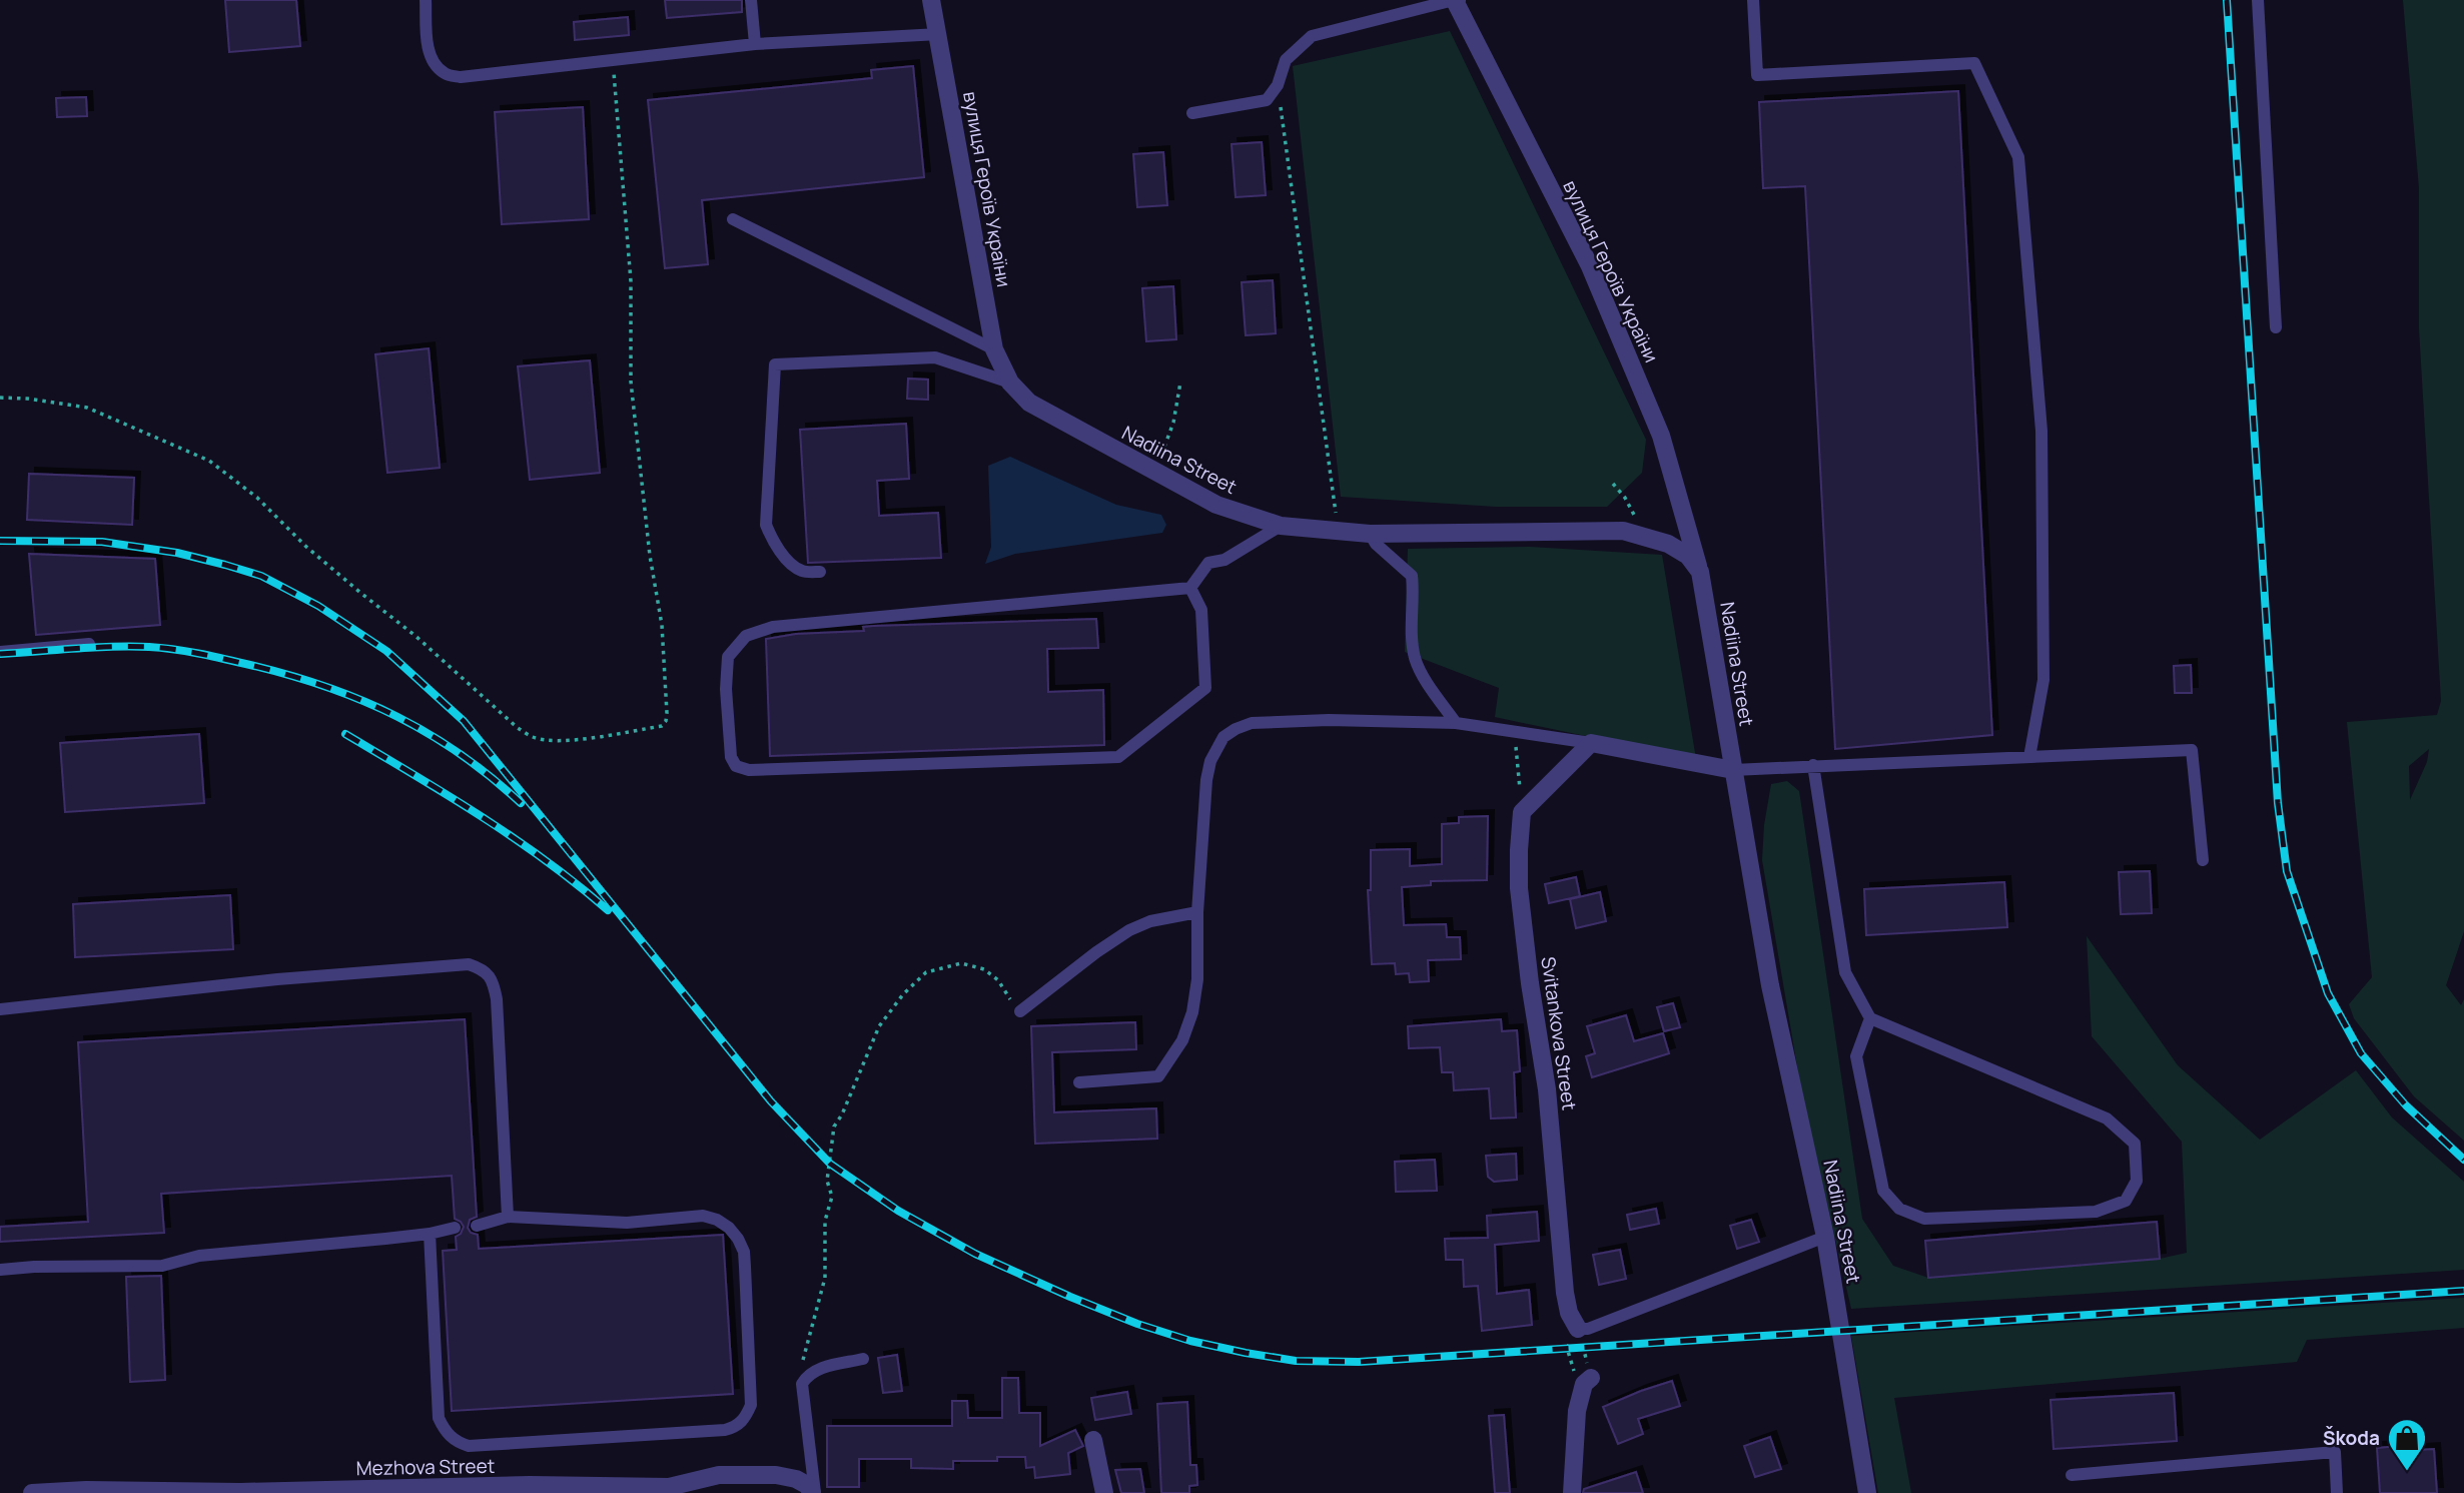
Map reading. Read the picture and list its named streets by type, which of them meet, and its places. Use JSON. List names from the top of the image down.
{
  "streets": {
    "street": [
      "вулиця Героїв України",
      "Nadiina Street",
      "Svitankova Street",
      "Mezhova Street"
    ]
  },
  "crossings": [
    ["вулиця Героїв України", "Nadiina Street"]
  ],
  "places": {
    "shop": ["Škoda"]
  }
}
